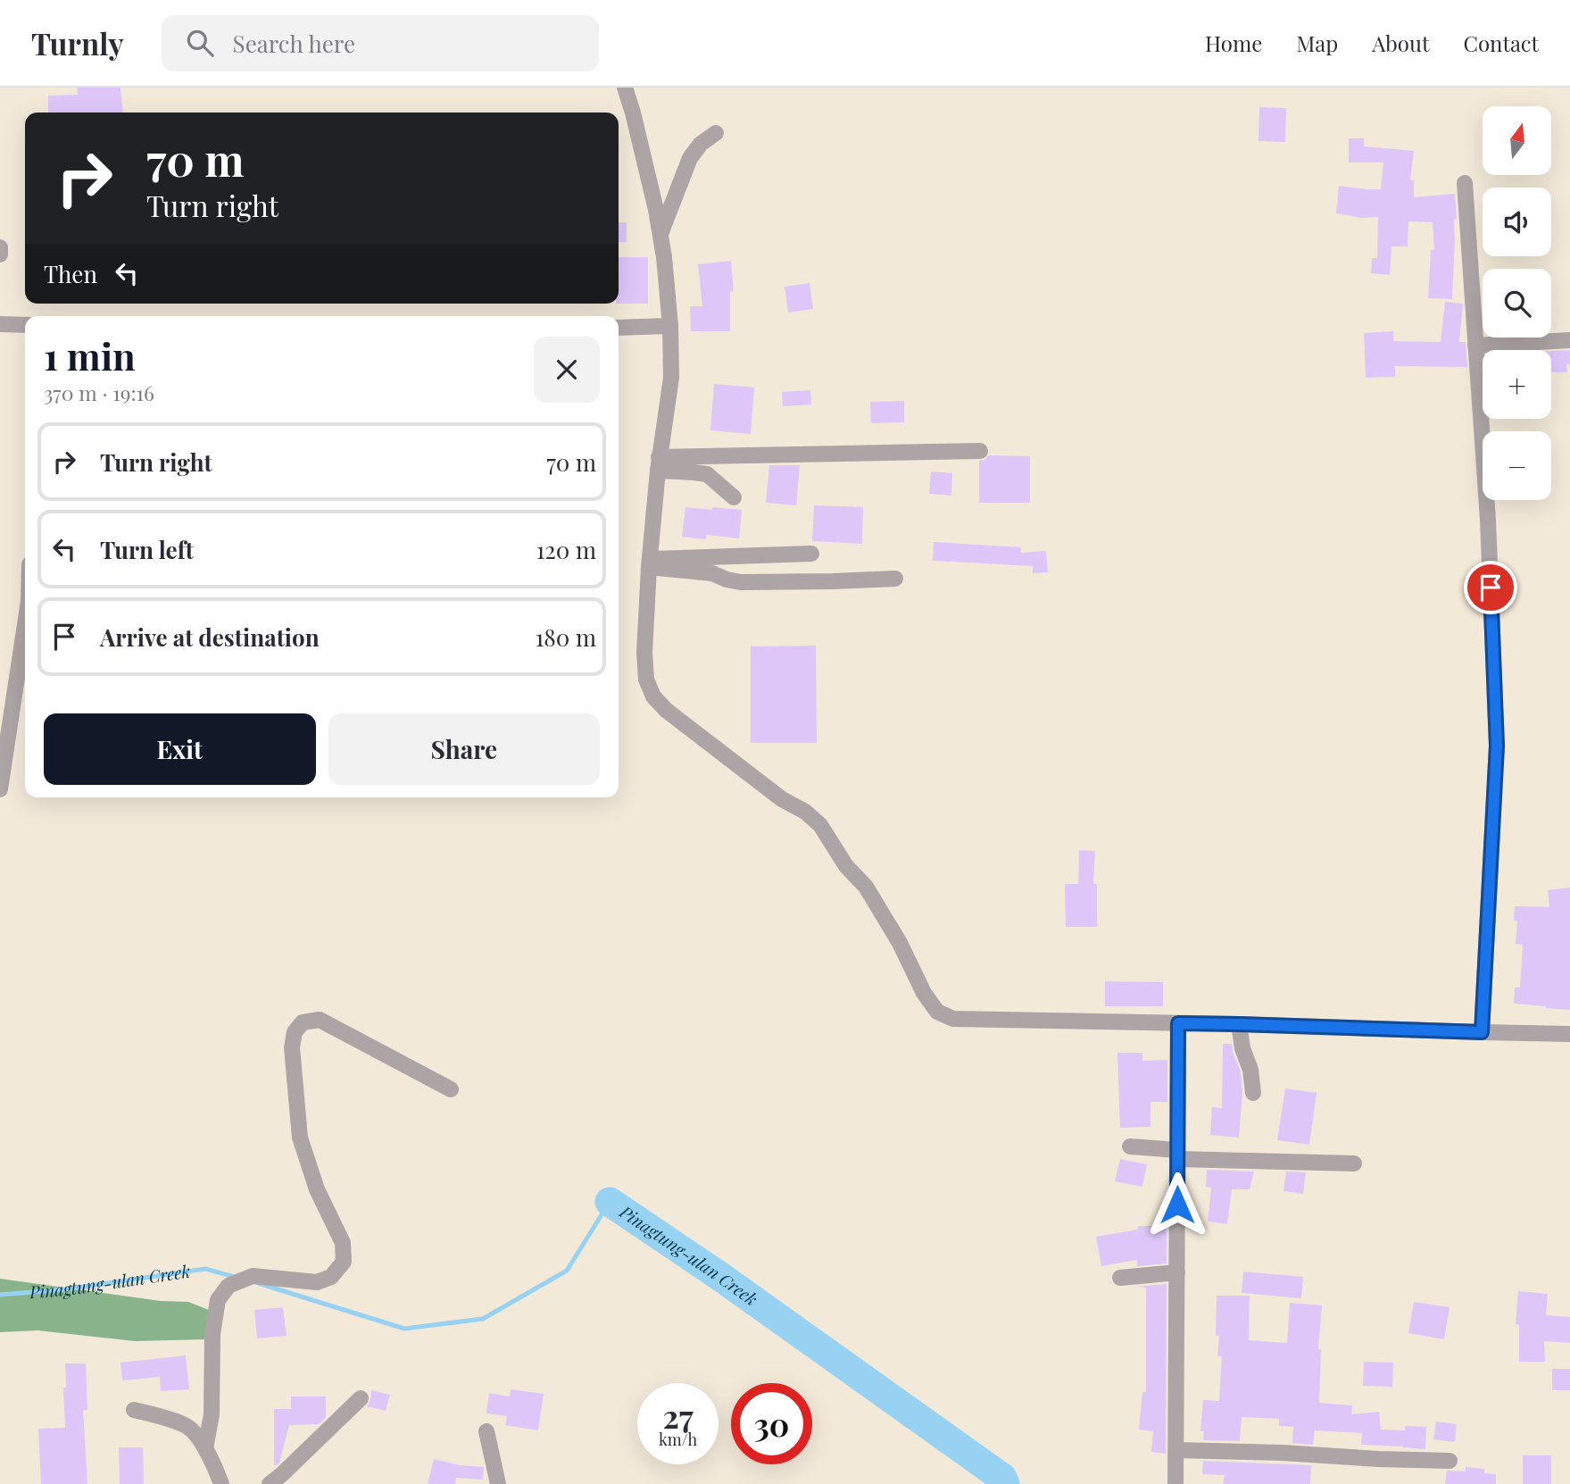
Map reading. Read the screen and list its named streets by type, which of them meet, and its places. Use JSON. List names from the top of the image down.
{
  "water": ["Pinagtung-ulan Creek"],
  "north": "top",
  "page": {
    "header": "Turnly",
    "search": "Search here",
    "nav": [
      "Home",
      "Map",
      "About",
      "Contact"
    ],
    "map_buttons": ["+", "−"],
    "turn": ["70 m", "Turn right"],
    "then": "Then",
    "heading": ["1 min", "370 m · 19:16"],
    "list": [
      {
        "name": "Turn right",
        "value": "70 m"
      },
      {
        "name": "Turn left",
        "value": "120 m"
      },
      {
        "name": "Arrive at destination",
        "value": "180 m"
      }
    ],
    "buttons": ["Exit", "Share"],
    "speed": "27 km/h",
    "limit": "30"
  }
}
